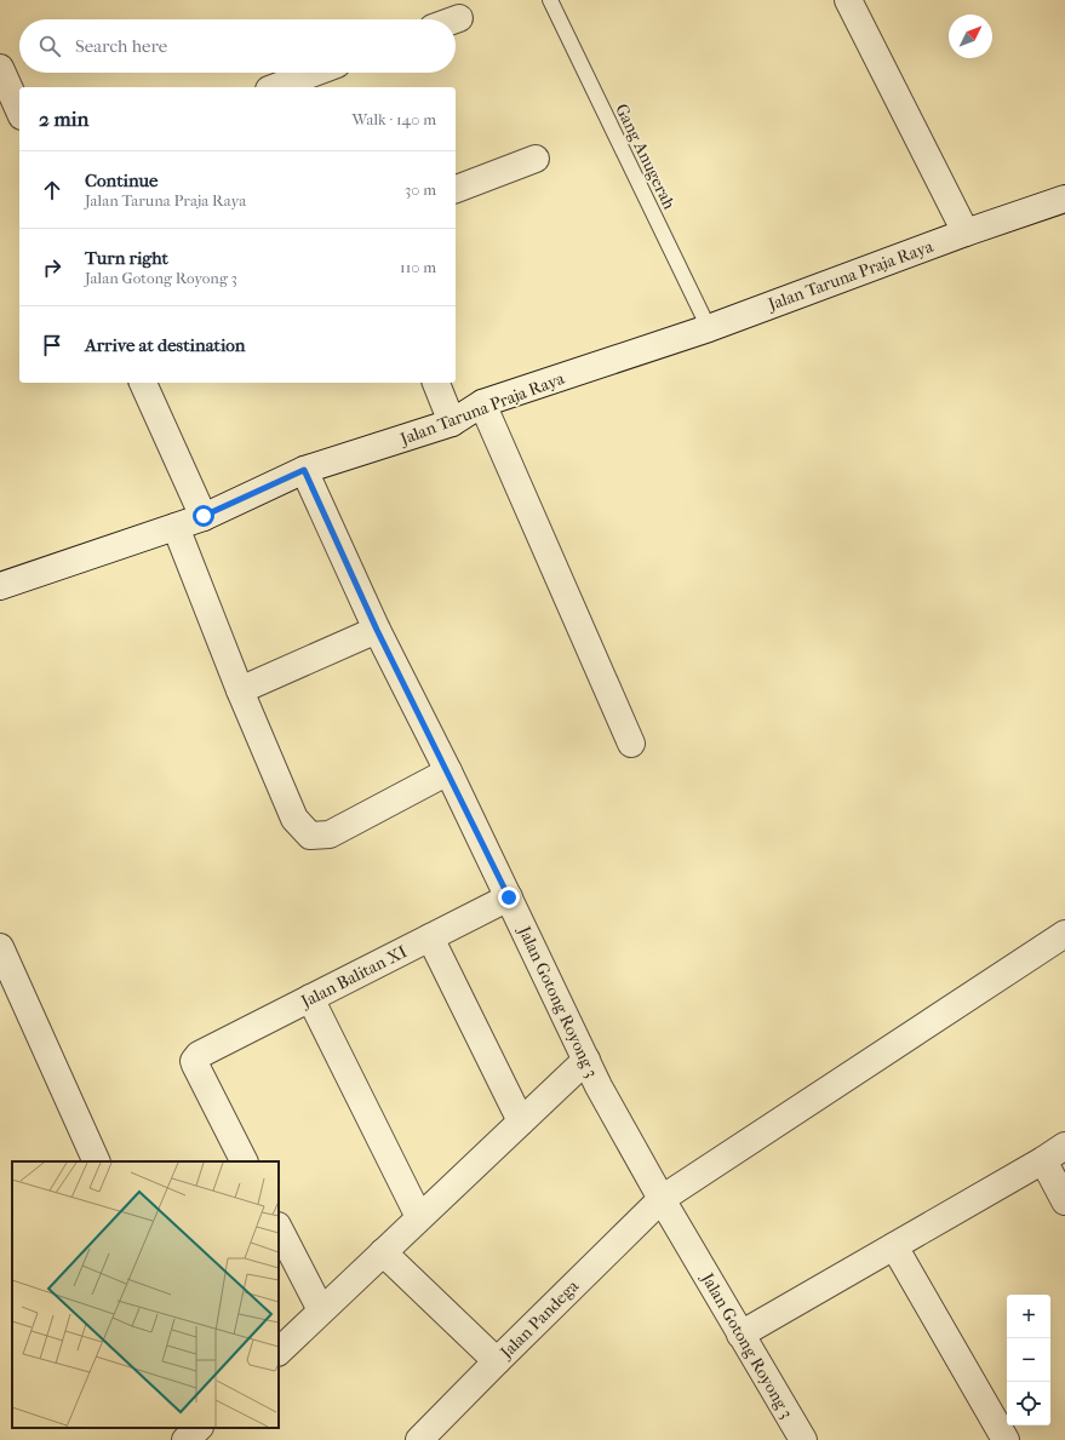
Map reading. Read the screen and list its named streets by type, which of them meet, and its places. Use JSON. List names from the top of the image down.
{
  "streets": {
    "street": [
      "Jalan Taruna Praja Raya",
      "Jalan Balitan XI",
      "Jalan Gotong Royong 3",
      "Jalan Pandega"
    ],
    "lane": ["Gang Anugerah"]
  },
  "crossings": [
    ["Gang Anugerah", "Jalan Taruna Praja Raya"],
    ["Jalan Taruna Praja Raya", "Jalan Gotong Royong 3"],
    ["Jalan Balitan XI", "Jalan Gotong Royong 3"],
    ["Jalan Gotong Royong 3", "Jalan Pandega"]
  ],
  "north": "top right",
  "page": {
    "search": "Search here",
    "heading": ["2 min", "Walk · 140 m"],
    "list": [
      ["Continue", "Jalan Taruna Praja Raya", "30 m"],
      ["Turn right", "Jalan Gotong Royong 3", "110 m"],
      "Arrive at destination"
    ],
    "map_buttons": ["+", "−"]
  }
}
